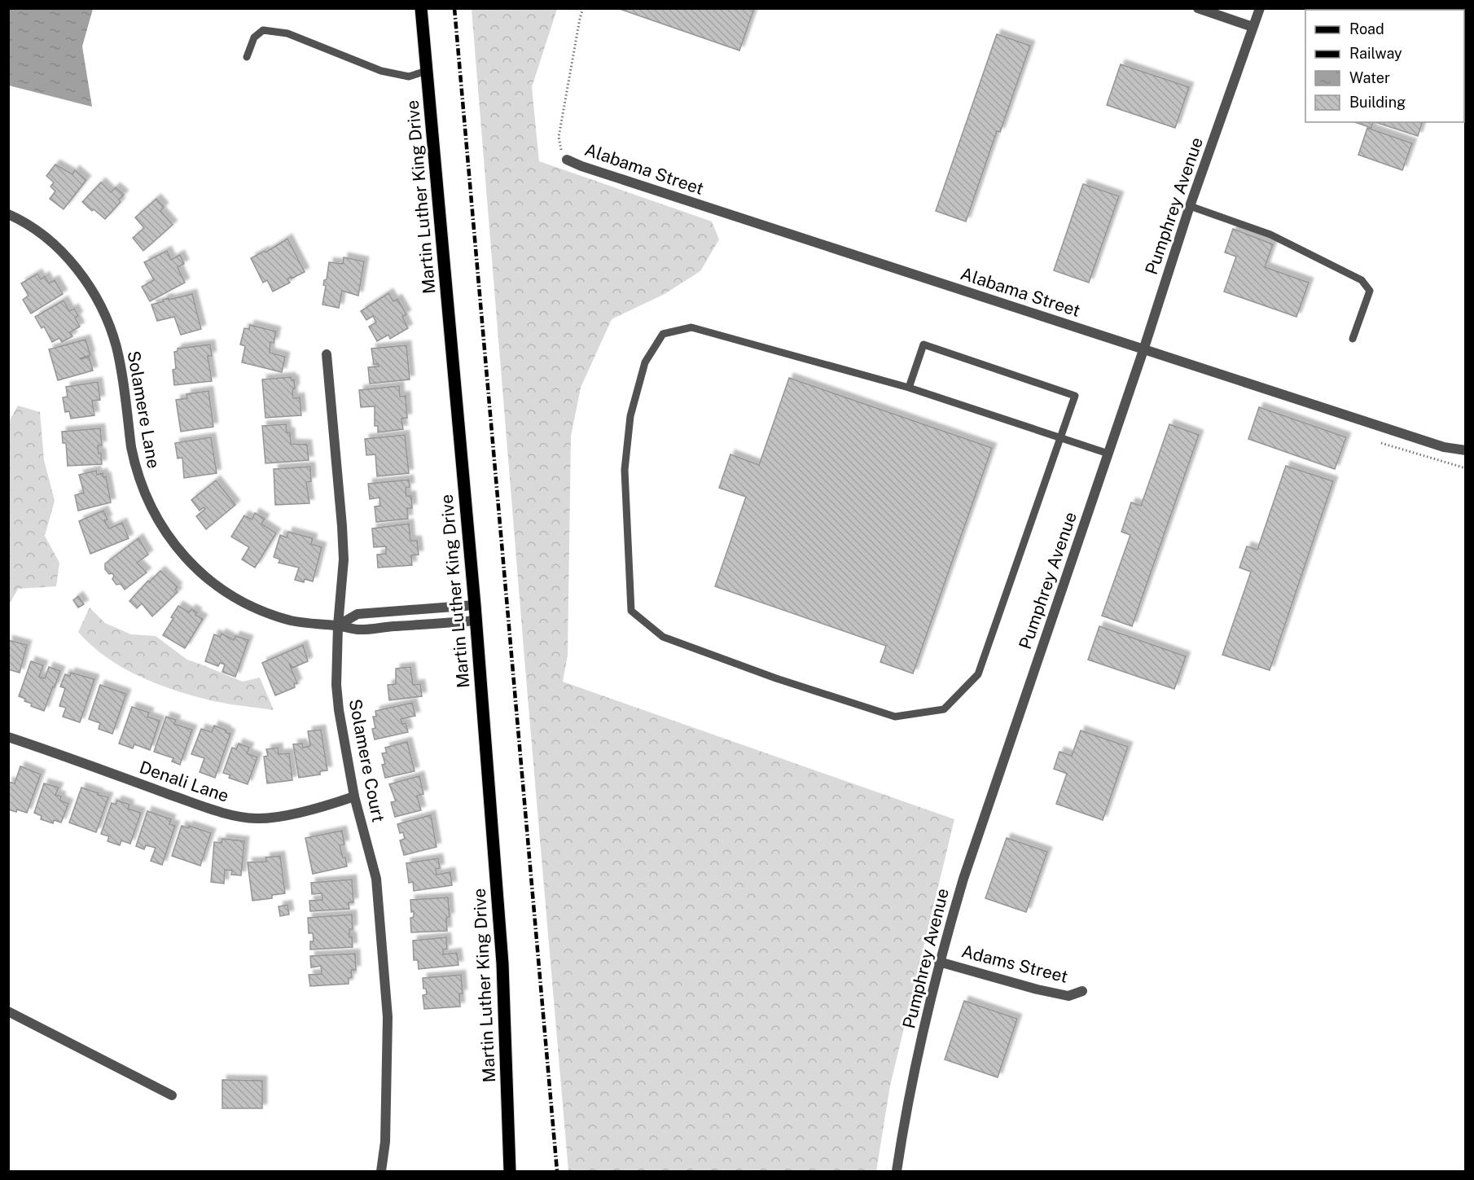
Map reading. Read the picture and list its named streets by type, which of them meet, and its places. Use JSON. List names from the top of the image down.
{
  "streets": {
    "main road": ["Martin Luther King Drive"],
    "street": [
      "Alabama Street",
      "Pumphrey Avenue",
      "Solamere Lane",
      "Solamere Court",
      "Denali Lane",
      "Adams Street"
    ]
  },
  "crossings": [
    ["Alabama Street", "Pumphrey Avenue"],
    ["Martin Luther King Drive", "Solamere Lane"],
    ["Pumphrey Avenue", "Adams Street"],
    ["Solamere Lane", "Solamere Court"],
    ["Solamere Court", "Denali Lane"]
  ],
  "legend": [
    "Road",
    "Railway",
    "Water",
    "Building"
  ]
}
